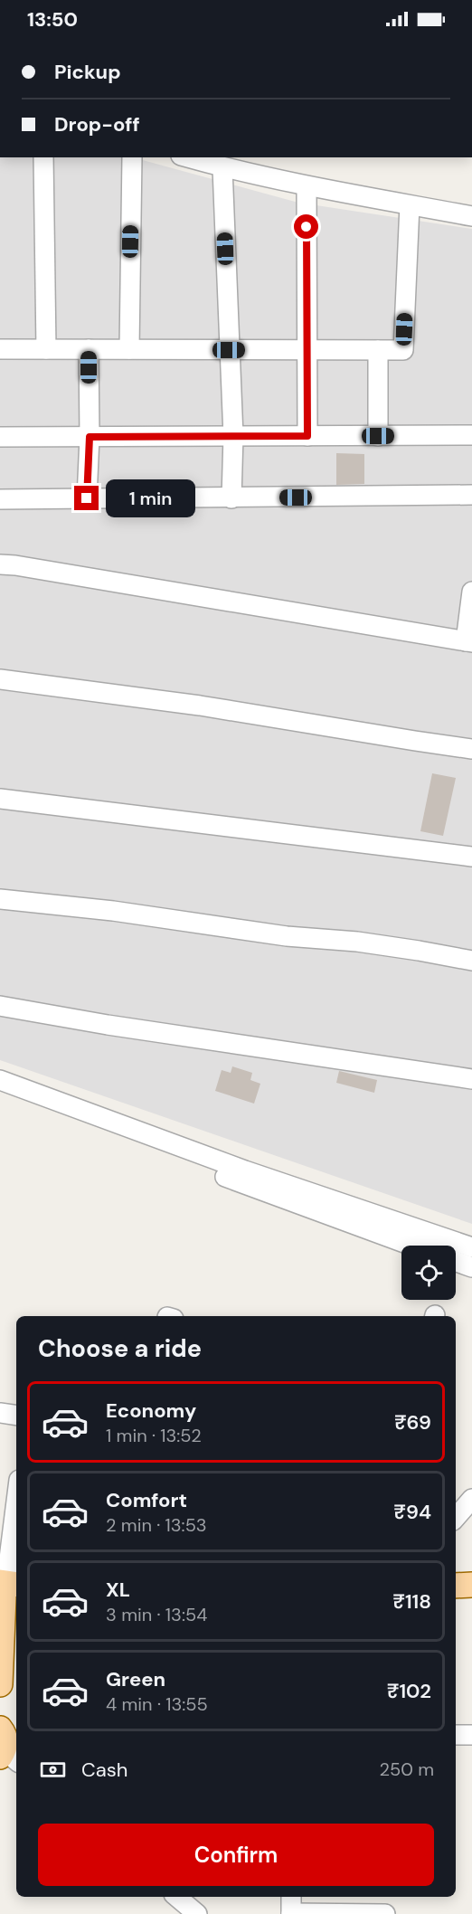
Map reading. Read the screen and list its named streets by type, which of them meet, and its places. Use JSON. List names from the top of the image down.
{
  "page": {
    "status": "13:50",
    "banner": ["Pickup", "Drop-off"],
    "bubble": "1 min",
    "heading": "Choose a ride",
    "list": [
      {
        "name": "Economy",
        "note": "1 min · 13:52",
        "value": "₹69"
      },
      {
        "name": "Comfort",
        "note": "2 min · 13:53",
        "value": "₹94"
      },
      {
        "name": "XL",
        "note": "3 min · 13:54",
        "value": "₹118"
      },
      {
        "name": "Green",
        "note": "4 min · 13:55",
        "value": "₹102"
      }
    ],
    "pay": ["Cash", "250 m"],
    "buttons": "Confirm"
  }
}
